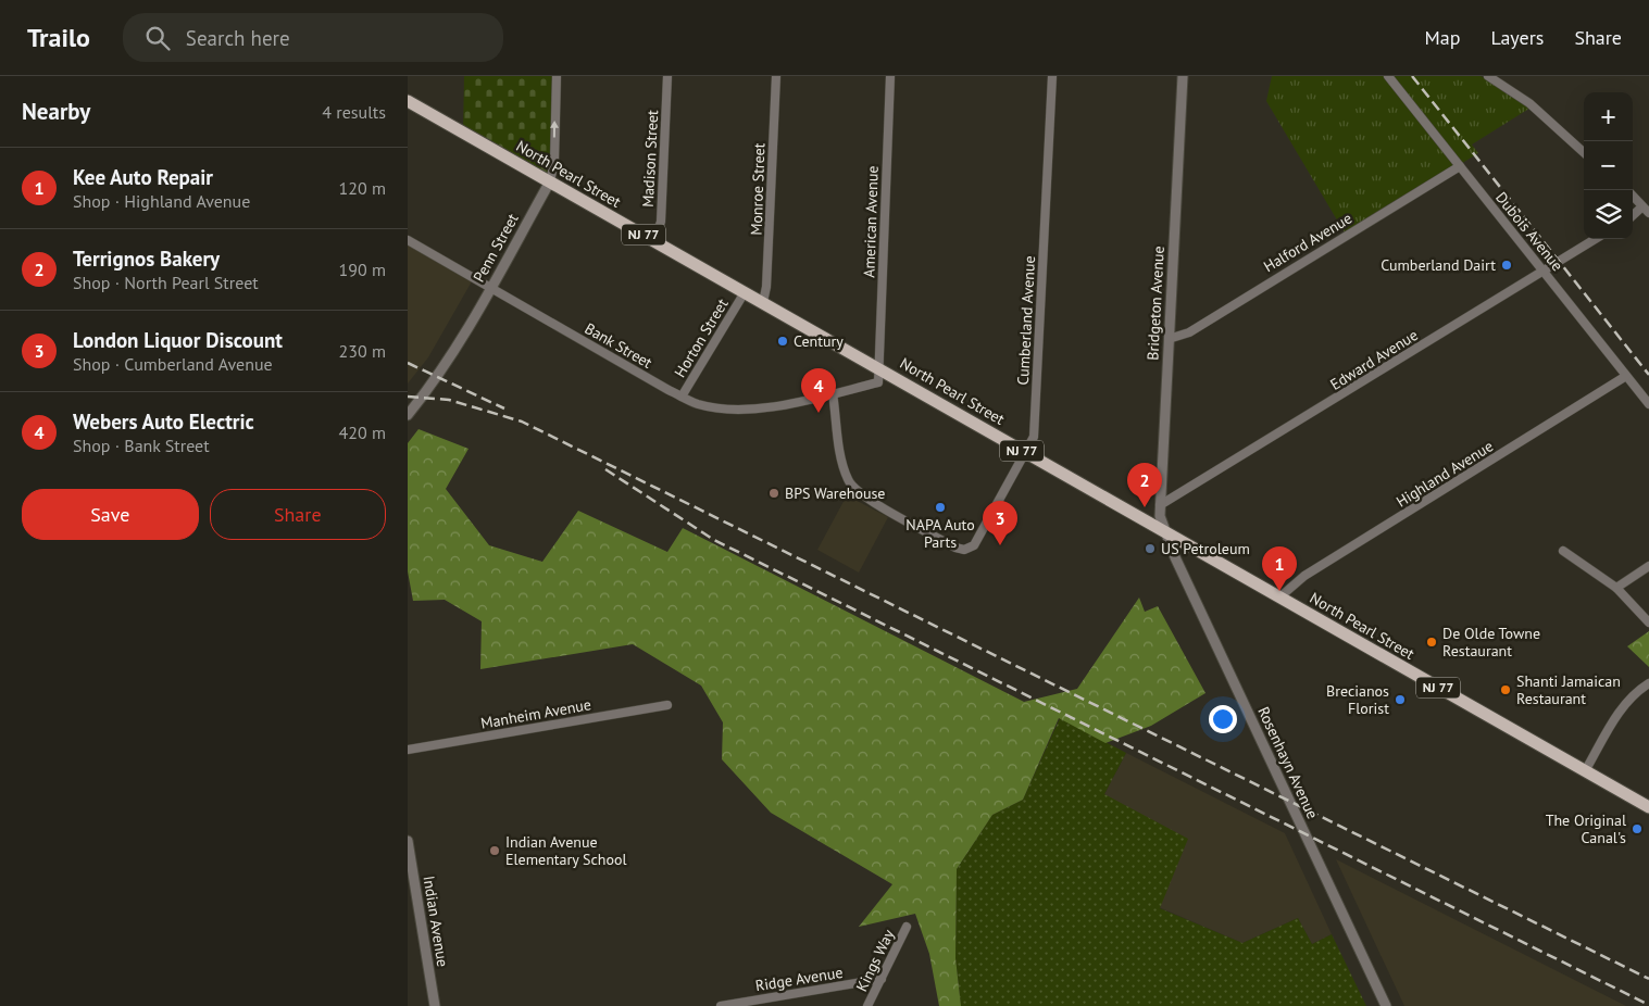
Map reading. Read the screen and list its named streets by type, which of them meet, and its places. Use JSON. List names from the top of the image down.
{
  "streets": {
    "main road": ["North Pearl Street", "NJ 77"],
    "street": [
      "Madison Street",
      "Monroe Street",
      "American Avenue",
      "Dubois Avenue",
      "Halford Avenue",
      "Penn Street",
      "Bridgeton Avenue",
      "Cumberland Avenue",
      "Horton Street",
      "Bank Street",
      "Edward Avenue",
      "Highland Avenue",
      "Manheim Avenue",
      "Rosenhayn Avenue",
      "Indian Avenue",
      "Kings Way",
      "Ridge Avenue"
    ]
  },
  "crossings": [
    ["Madison Street", "North Pearl Street"],
    ["North Pearl Street", "Monroe Street"],
    ["North Pearl Street", "American Avenue"],
    ["North Pearl Street", "Penn Street"],
    ["North Pearl Street", "Bridgeton Avenue"],
    ["North Pearl Street", "Cumberland Avenue"],
    ["North Pearl Street", "Horton Street"],
    ["North Pearl Street", "Bank Street"],
    ["North Pearl Street", "Highland Avenue"],
    ["North Pearl Street", "Rosenhayn Avenue"],
    ["American Avenue", "Bank Street"],
    ["Dubois Avenue", "Halford Avenue"],
    ["Dubois Avenue", "Edward Avenue"],
    ["Dubois Avenue", "Highland Avenue"],
    ["Halford Avenue", "Bridgeton Avenue"],
    ["Penn Street", "Bank Street"],
    ["Bridgeton Avenue", "Edward Avenue"],
    ["Bridgeton Avenue", "Rosenhayn Avenue"],
    ["Cumberland Avenue", "Bank Street"],
    ["Horton Street", "Bank Street"],
    ["Kings Way", "Ridge Avenue"]
  ],
  "places": [
    "Cumberland Dairt",
    "Century",
    "BPS Warehouse",
    "NAPA Auto Parts",
    "US Petroleum",
    "De Olde Towne Restaurant",
    "Shanti Jamaican Restaurant",
    "Brecianos Florist",
    "The Original Canal's",
    "Indian Avenue Elementary School"
  ],
  "page": {
    "header": "Trailo",
    "search": "Search here",
    "nav": ["Map", "Layers", "Share"],
    "heading": ["Nearby", "4 results"],
    "map_buttons": ["+", "−"],
    "list": [
      {
        "mark": "1",
        "name": "Kee Auto Repair",
        "note": "Shop · Highland Avenue",
        "value": "120 m"
      },
      {
        "mark": "2",
        "name": "Terrignos Bakery",
        "note": "Shop · North Pearl Street",
        "value": "190 m"
      },
      {
        "mark": "3",
        "name": "London Liquor Discount",
        "note": "Shop · Cumberland Avenue",
        "value": "230 m"
      },
      {
        "mark": "4",
        "name": "Webers Auto Electric",
        "note": "Shop · Bank Street",
        "value": "420 m"
      }
    ],
    "pins": [
      "4",
      "2",
      "3",
      "1"
    ],
    "buttons": ["Save", "Share"]
  }
}
